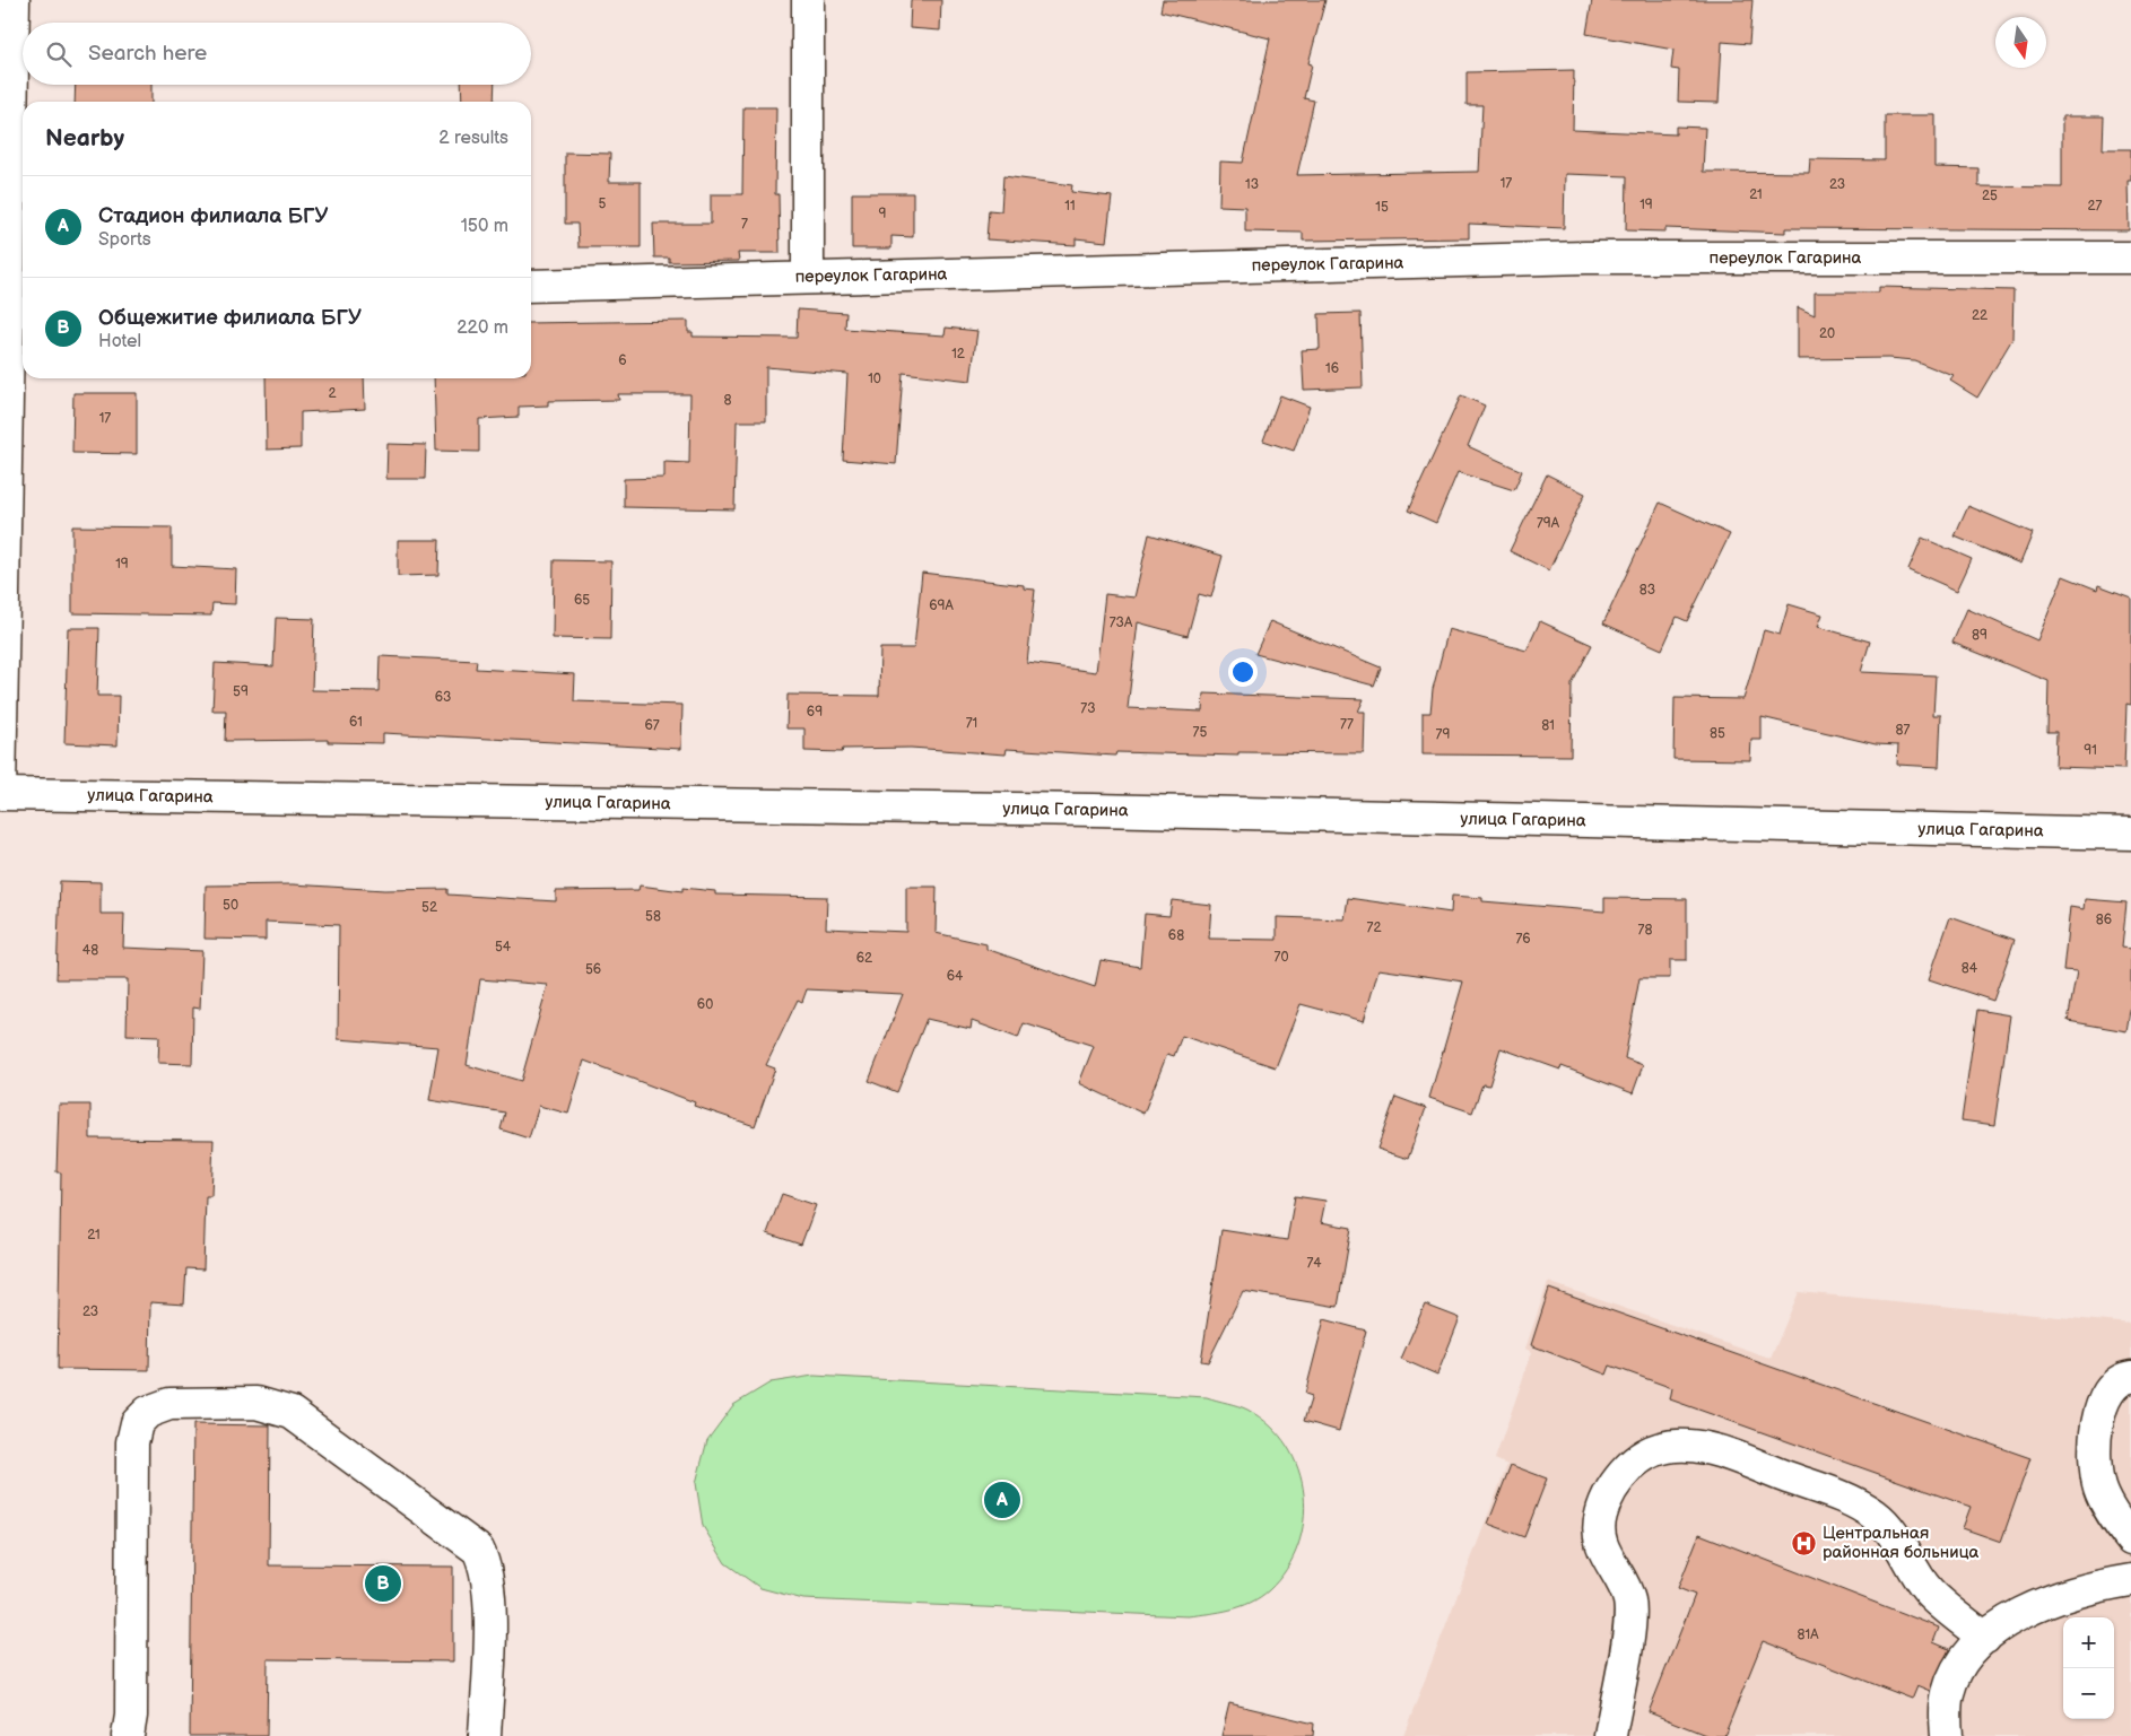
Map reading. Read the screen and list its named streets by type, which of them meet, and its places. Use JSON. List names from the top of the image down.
{
  "streets": {
    "street": ["переулок Гагарина", "улица Гагарина"]
  },
  "places": {
    "hospital": ["Центральная районная больница"]
  },
  "house_numbers": [
    "17",
    "13",
    "23",
    "21",
    "25",
    "5",
    "19",
    "11",
    "27",
    "15",
    "9",
    "7",
    "22",
    "20",
    "12",
    "6",
    "16",
    "10",
    "2",
    "8",
    "17",
    "79А",
    "19",
    "83",
    "65",
    "69А",
    "73А",
    "89",
    "59",
    "63",
    "73",
    "69",
    "61",
    "71",
    "77",
    "67",
    "81",
    "87",
    "75",
    "85",
    "79",
    "91",
    "50",
    "52",
    "58",
    "86",
    "72",
    "78",
    "68",
    "76",
    "54",
    "48",
    "70",
    "62",
    "84",
    "56",
    "64",
    "60",
    "21",
    "74",
    "23",
    "81А"
  ],
  "north": "bottom",
  "page": {
    "search": "Search here",
    "heading": ["Nearby", "2 results"],
    "list": [
      {
        "mark": "A",
        "name": "Стадион филиала БГУ",
        "note": "Sports",
        "value": "150 m"
      },
      {
        "mark": "B",
        "name": "Общежитие филиала БГУ",
        "note": "Hotel",
        "value": "220 m"
      }
    ],
    "pins": ["A", "B"],
    "map_buttons": ["+", "−"]
  }
}
